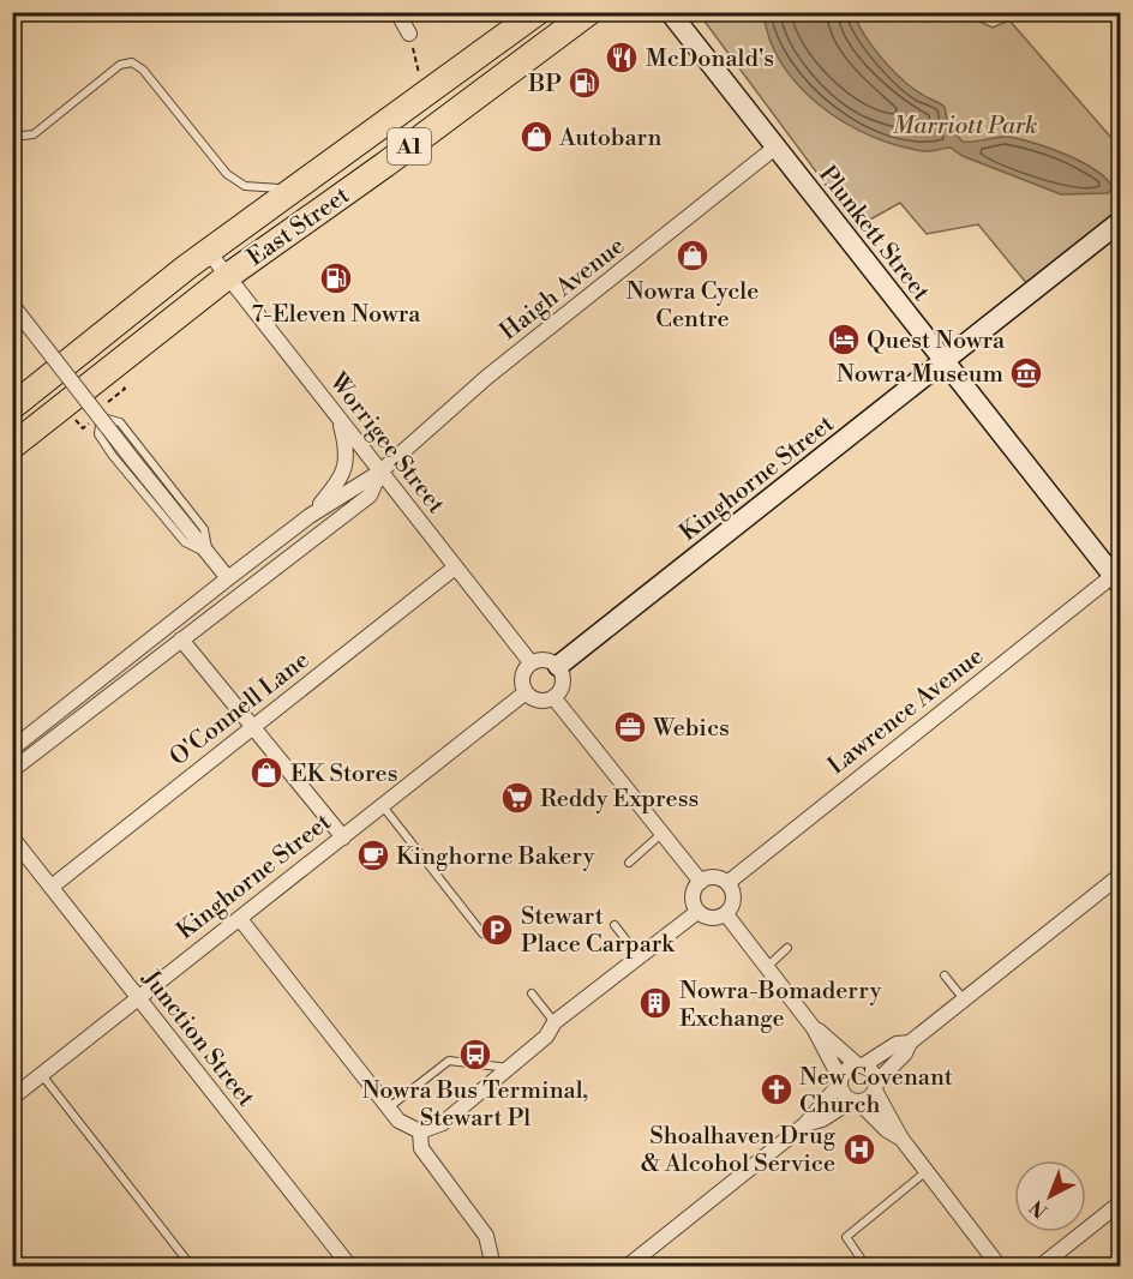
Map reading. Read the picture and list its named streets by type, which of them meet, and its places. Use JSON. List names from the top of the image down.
{
  "streets": {
    "highway": ["A1", "East Street"],
    "street": [
      "Plunkett Street",
      "Haigh Avenue",
      "Worrigee Street",
      "Kinghorne Street",
      "O'Connell Lane",
      "Lawrence Avenue",
      "Junction Street"
    ]
  },
  "crossings": [
    ["East Street", "Worrigee Street"],
    ["Plunkett Street", "Haigh Avenue"],
    ["Plunkett Street", "Kinghorne Street"],
    ["Plunkett Street", "Lawrence Avenue"],
    ["Haigh Avenue", "Worrigee Street"],
    ["Worrigee Street", "Kinghorne Street"],
    ["Worrigee Street", "O'Connell Lane"],
    ["Kinghorne Street", "Junction Street"],
    ["O'Connell Lane", "Junction Street"]
  ],
  "parks": ["Marriott Park"],
  "places": {
    "restaurant": ["McDonald's"],
    "fuel station": ["BP", "7-Eleven Nowra"],
    "shop": ["Autobarn", "Nowra Cycle Centre", "EK Stores"],
    "hotel": ["Quest Nowra"],
    "museum": ["Nowra Museum"],
    "office": ["Webics"],
    "supermarket": ["Reddy Express"],
    "cafe": ["Kinghorne Bakery"],
    "parking": ["Stewart Place Carpark"],
    "building": ["Nowra-Bomaderry Exchange"],
    "bus stop": ["Nowra Bus Terminal, Stewart Pl"],
    "church": ["New Covenant Church"],
    "hospital": ["Shoalhaven Drug & Alcohol Service"]
  },
  "north": "bottom left"
}
